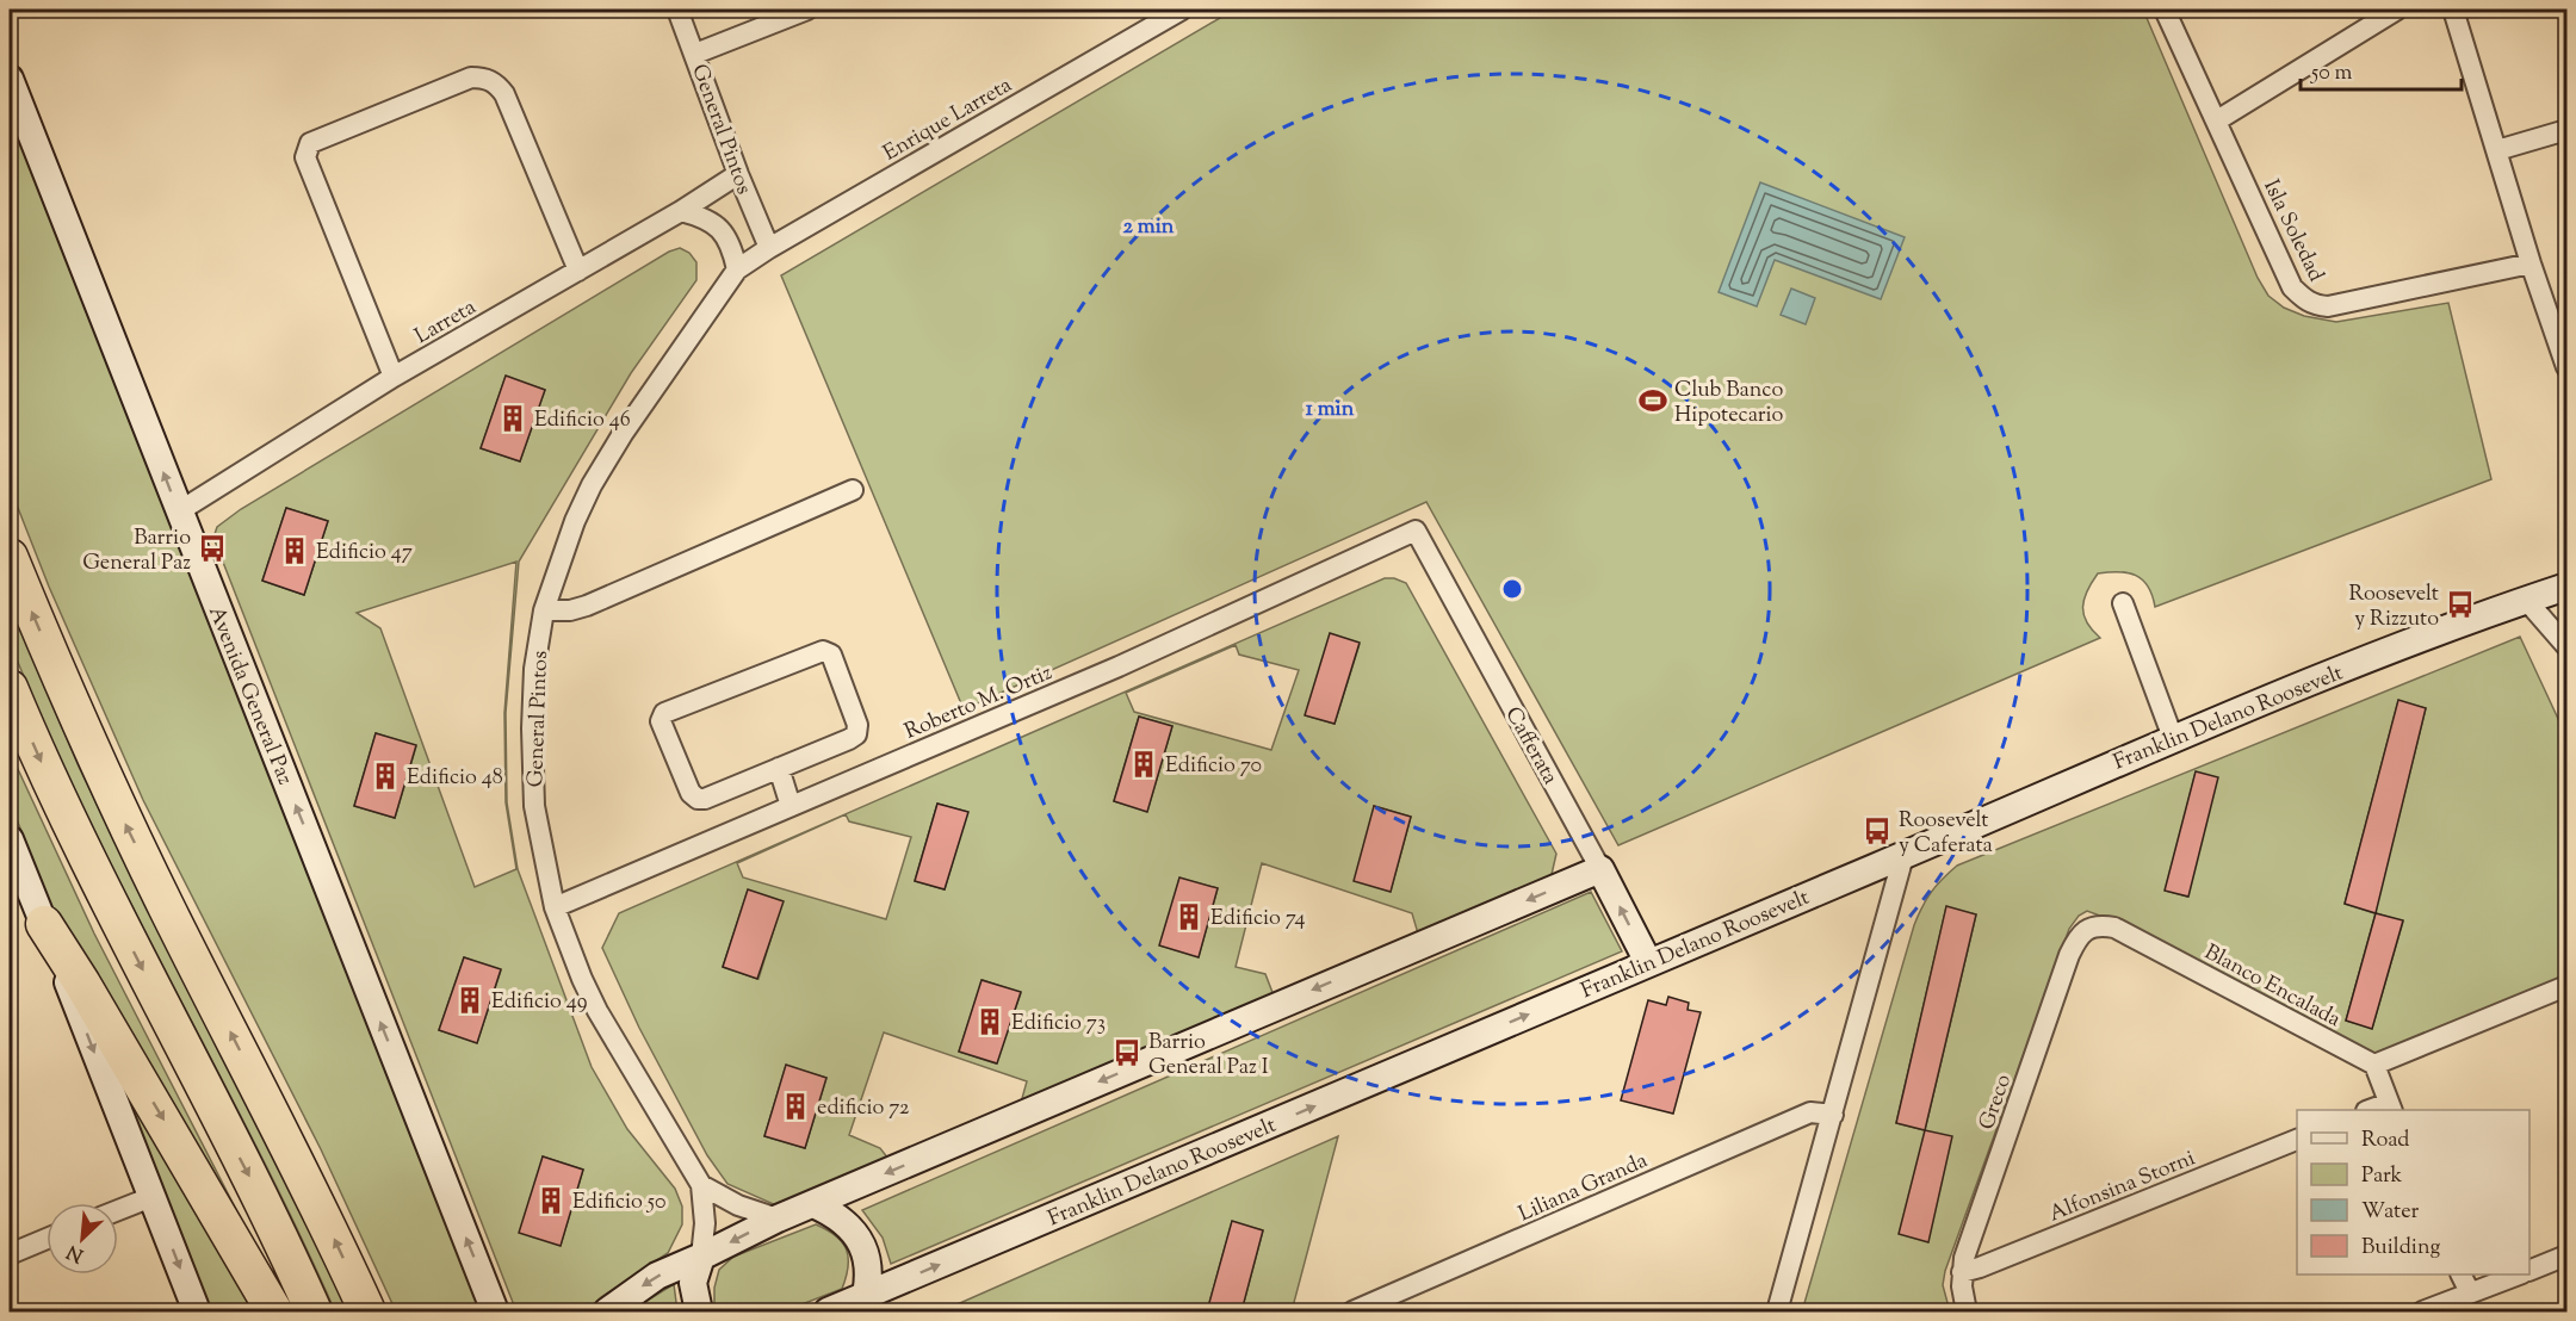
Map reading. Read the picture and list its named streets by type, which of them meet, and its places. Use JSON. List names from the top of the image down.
{
  "streets": {
    "street": [
      "Enrique Larreta",
      "General Pintos",
      "Isla Soledad",
      "Larreta",
      "Avenida General Paz",
      "Roberto M. Ortiz",
      "Franklin Delano Roosevelt",
      "Cafferata",
      "Blanco Encalada",
      "Greco",
      "Alfonsina Storni",
      "Liliana Granda"
    ]
  },
  "crossings": [
    ["Enrique Larreta", "General Pintos"],
    ["General Pintos", "Larreta"],
    ["General Pintos", "Roberto M. Ortiz"],
    ["Larreta", "Avenida General Paz"],
    ["Roberto M. Ortiz", "Cafferata"],
    ["Franklin Delano Roosevelt", "Cafferata"],
    ["Blanco Encalada", "Greco"],
    ["Greco", "Alfonsina Storni"]
  ],
  "one_way": ["Avenida General Paz"],
  "places": {
    "sports": ["Club Banco Hipotecario"],
    "building": [
      "Edificio 46",
      "Edificio 47",
      "Edificio 70",
      "Edificio 48",
      "Edificio 74",
      "Edificio 49",
      "Edificio 73",
      "edificio 72",
      "Edificio 50"
    ],
    "bus stop": [
      "Barrio General Paz",
      "Roosevelt y Rizzuto",
      "Roosevelt y Caferata",
      "Barrio General Paz I"
    ]
  },
  "legend": [
    "Road",
    "Park",
    "Water",
    "Building"
  ],
  "scale_bar": "50 m",
  "north": "bottom left",
  "rings": ["2 min", "1 min"]
}
